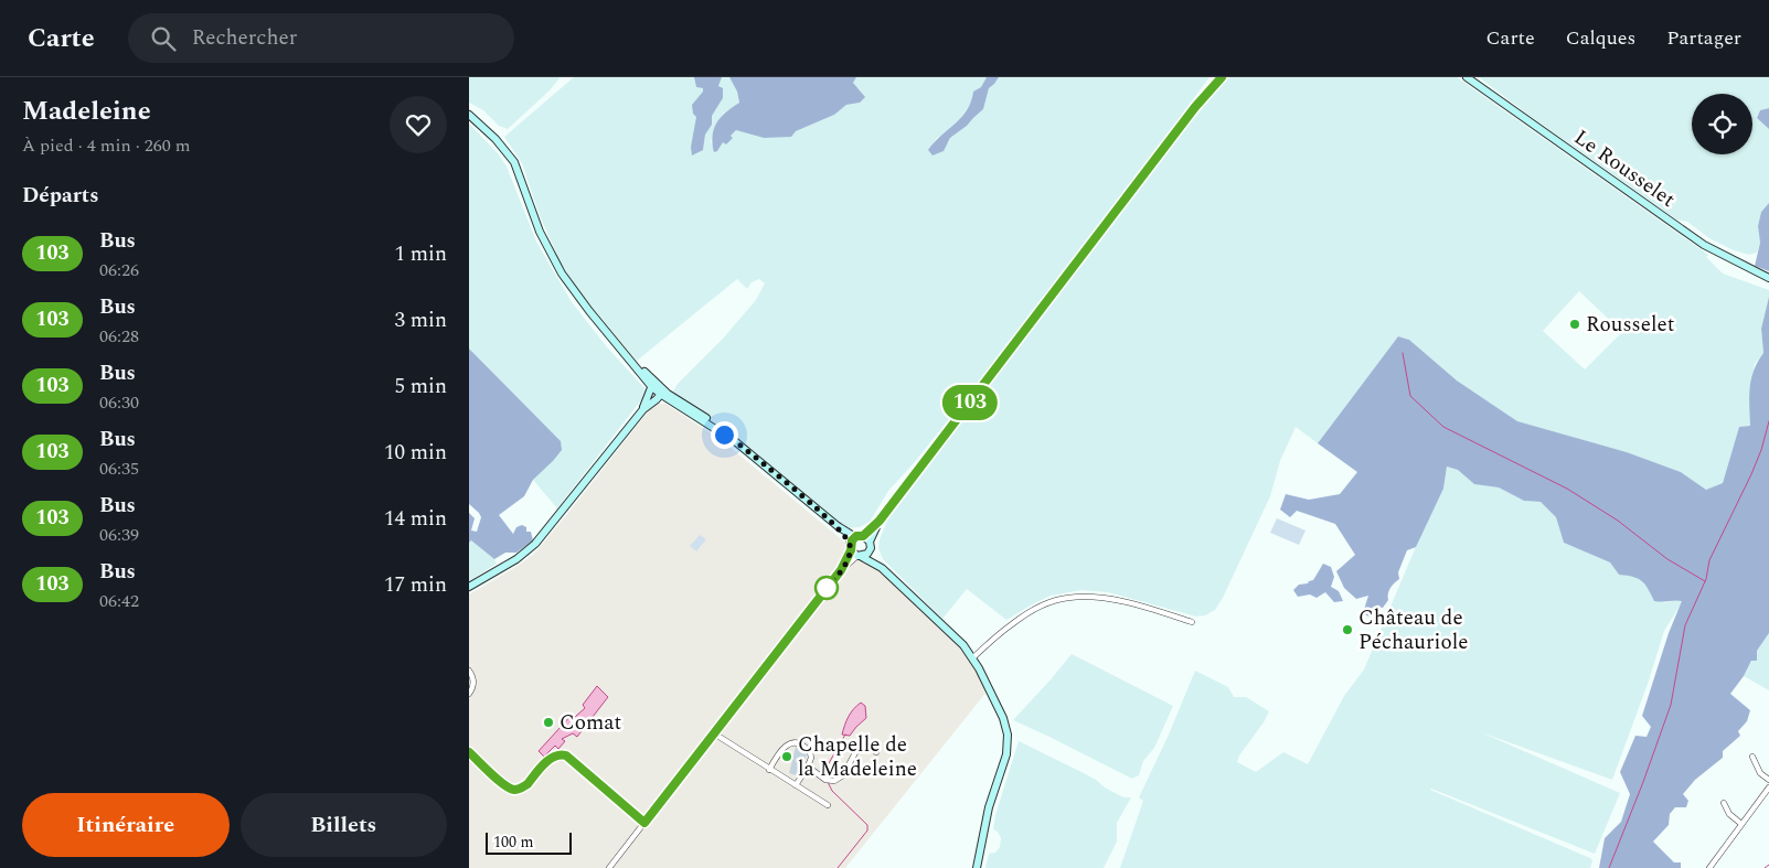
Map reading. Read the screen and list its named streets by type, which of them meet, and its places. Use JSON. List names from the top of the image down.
{
  "streets": {
    "street": ["Le Rousselet"]
  },
  "places": [
    "Rousselet",
    "Château de Péchauriole",
    "Comat",
    "Chapelle de la Madeleine"
  ],
  "lines": ["bus line 103"],
  "scale_bar": "100 m",
  "page": {
    "header": "Carte",
    "search": "Rechercher",
    "nav": ["Carte", "Calques", "Partager"],
    "heading": [
      ["Madeleine", "À pied · 4 min · 260 m"],
      "Départs"
    ],
    "on_map": "103",
    "list": [
      {
        "mark": "103",
        "name": "Bus",
        "note": "06:26",
        "value": "1 min"
      },
      {
        "mark": "103",
        "name": "Bus",
        "note": "06:28",
        "value": "3 min"
      },
      {
        "mark": "103",
        "name": "Bus",
        "note": "06:30",
        "value": "5 min"
      },
      {
        "mark": "103",
        "name": "Bus",
        "note": "06:35",
        "value": "10 min"
      },
      {
        "mark": "103",
        "name": "Bus",
        "note": "06:39",
        "value": "14 min"
      },
      {
        "mark": "103",
        "name": "Bus",
        "note": "06:42",
        "value": "17 min"
      }
    ],
    "buttons": ["Itinéraire", "Billets"],
    "scale": "100 m"
  }
}
